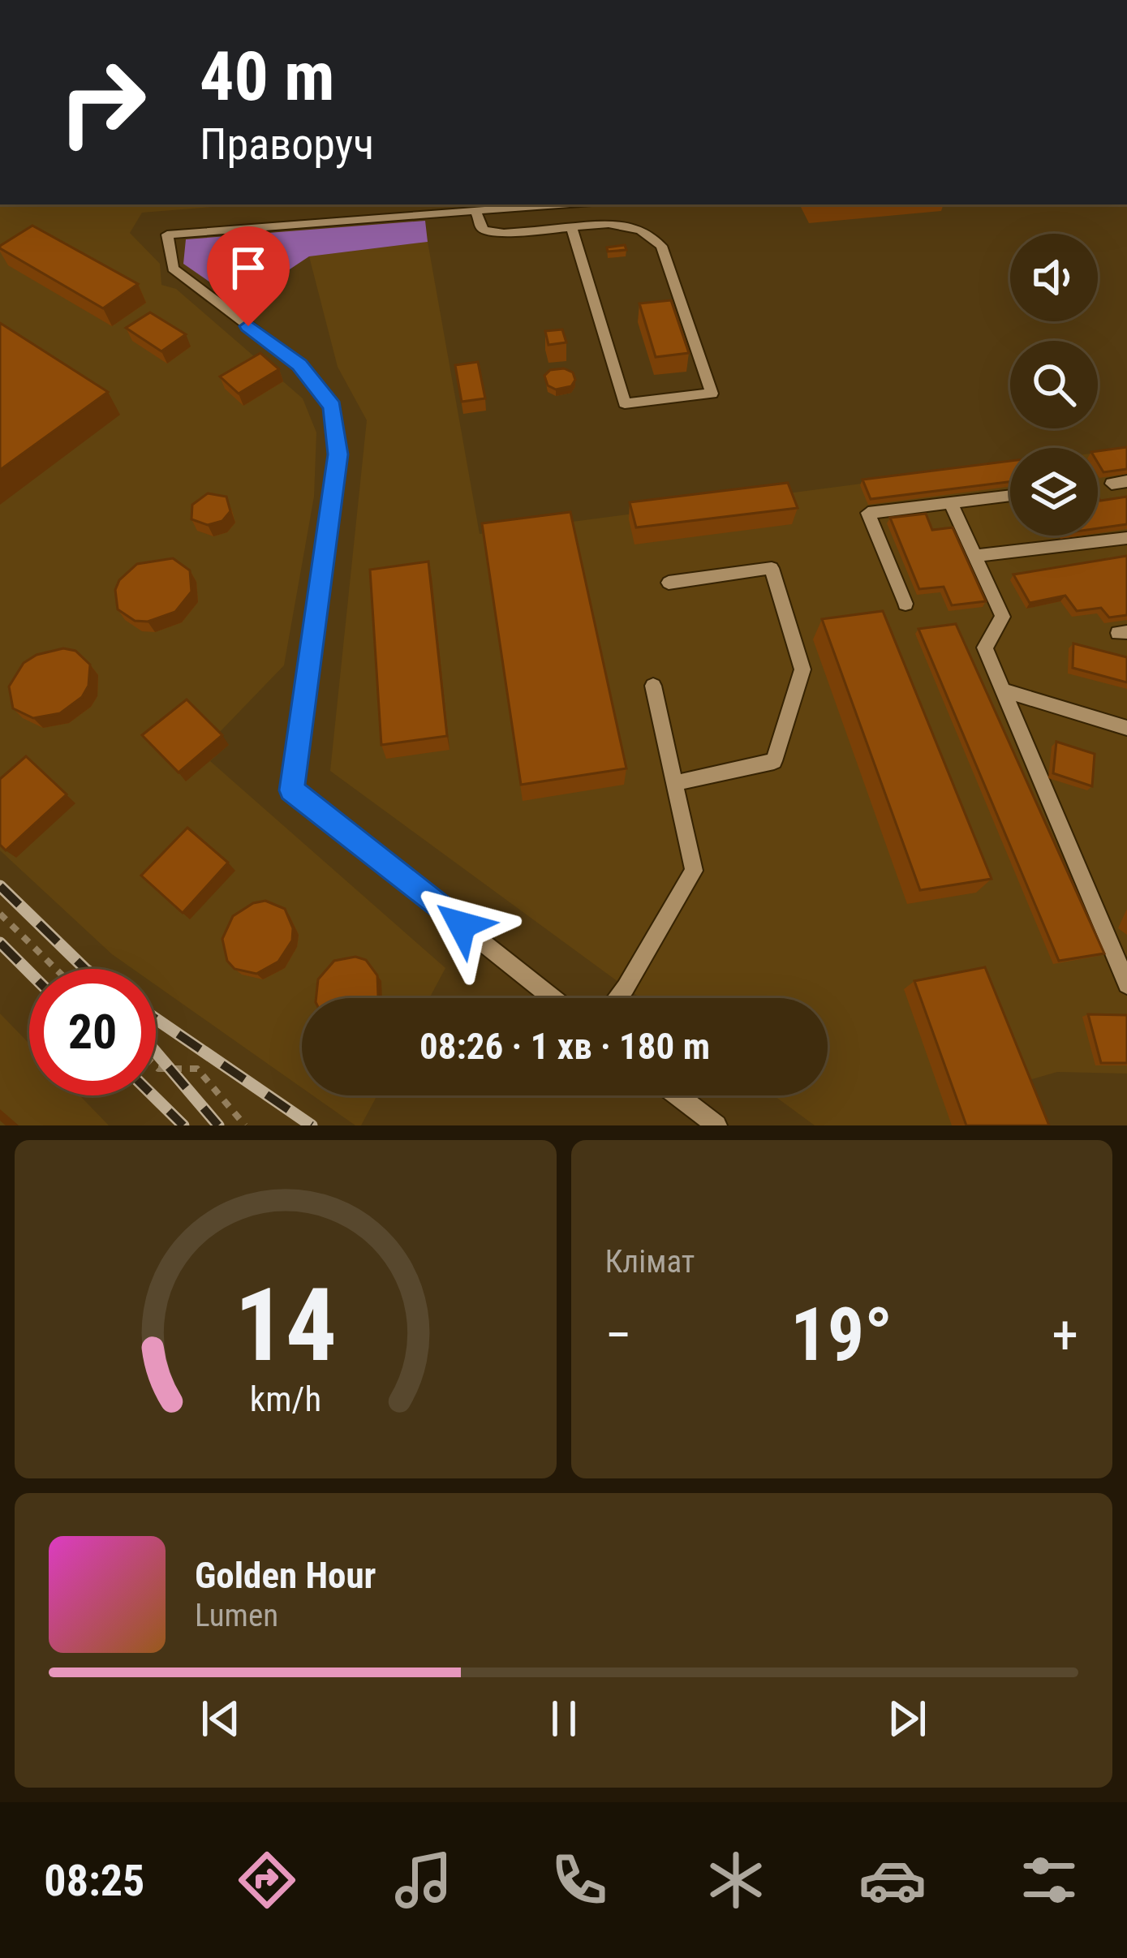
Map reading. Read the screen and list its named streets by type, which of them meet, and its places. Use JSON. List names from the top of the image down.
{
  "page": {
    "turn": ["40 m", "Праворуч"],
    "limit": "20",
    "trip": "08:26 · 1 хв · 180 m",
    "tile": "Клімат",
    "heat": ["−", "19°", "+"],
    "song": ["Golden Hour", "Lumen"],
    "tabs": "08:25",
    "gauge": ["14", "km/h"]
  }
}
